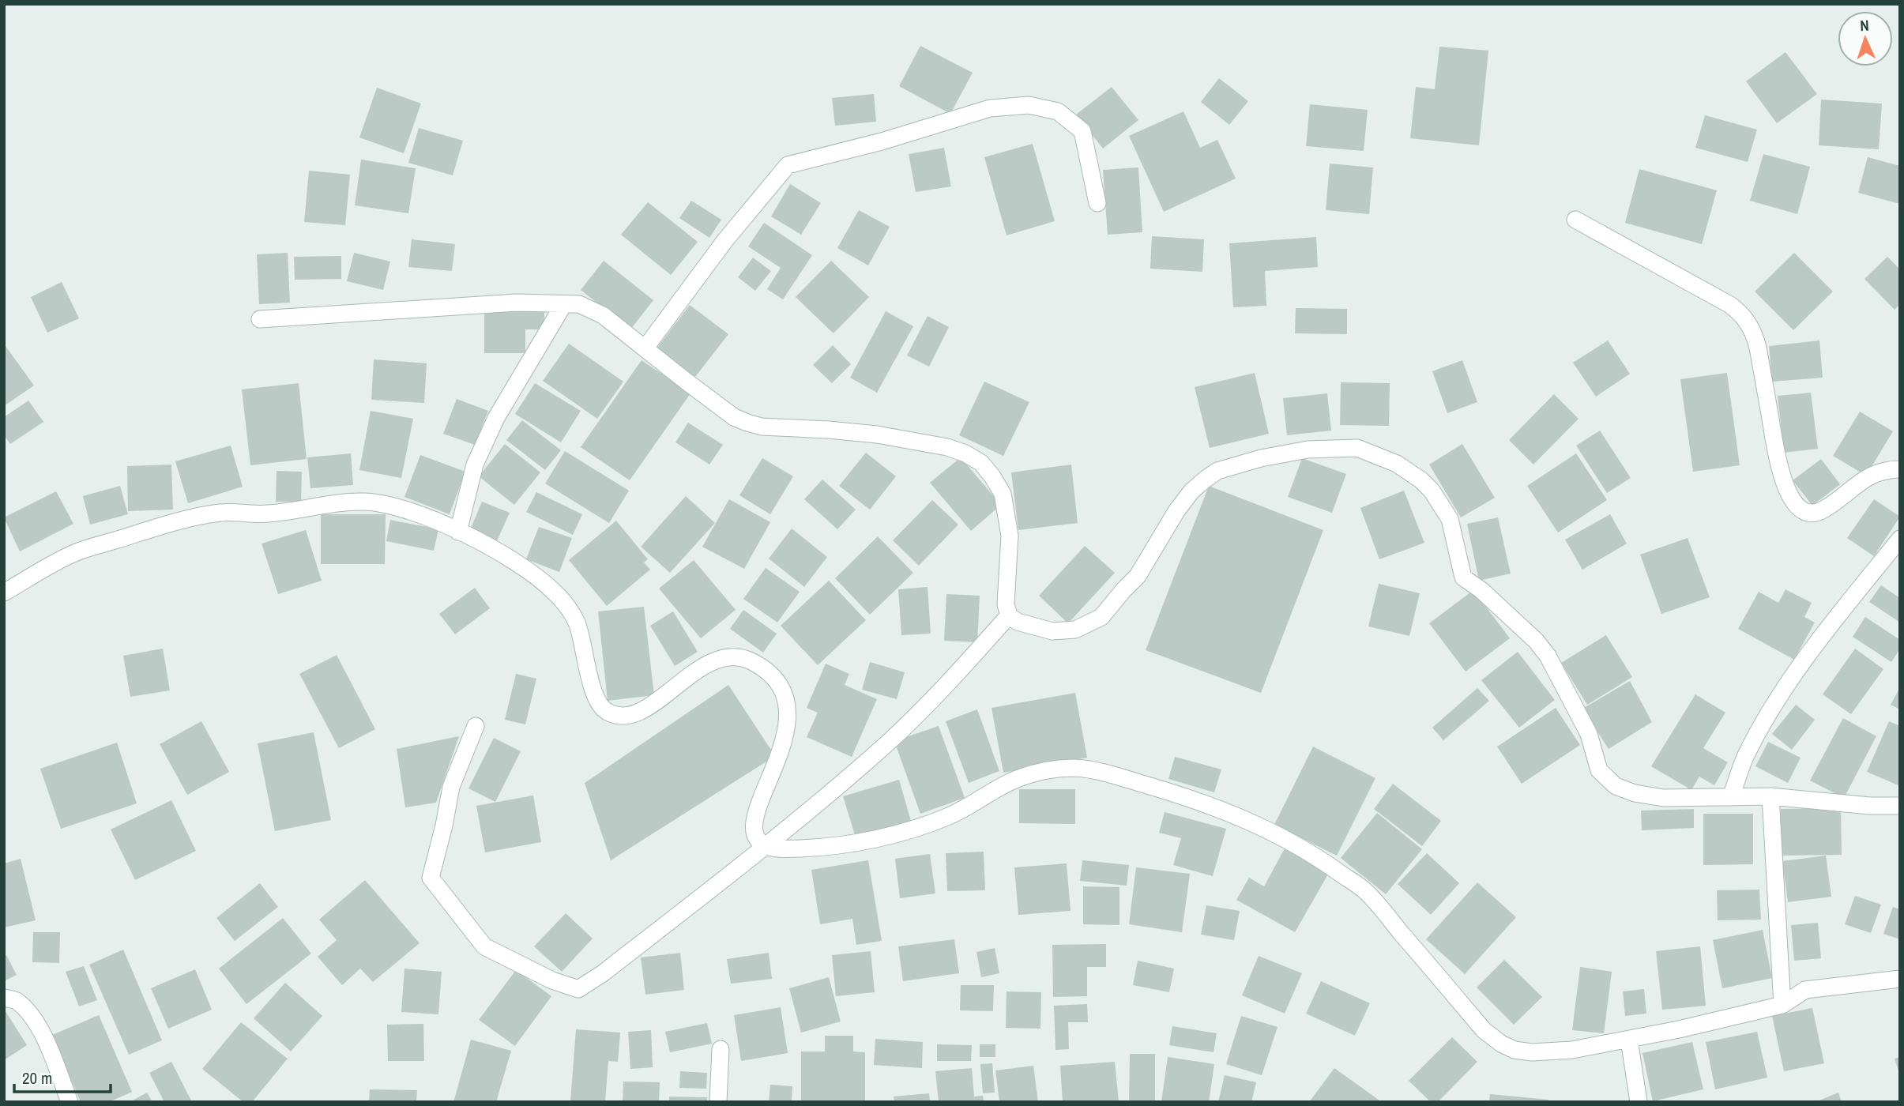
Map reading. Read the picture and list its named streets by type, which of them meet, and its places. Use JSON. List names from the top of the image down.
{
  "scale_bar": "20 m",
  "north": "top"
}
